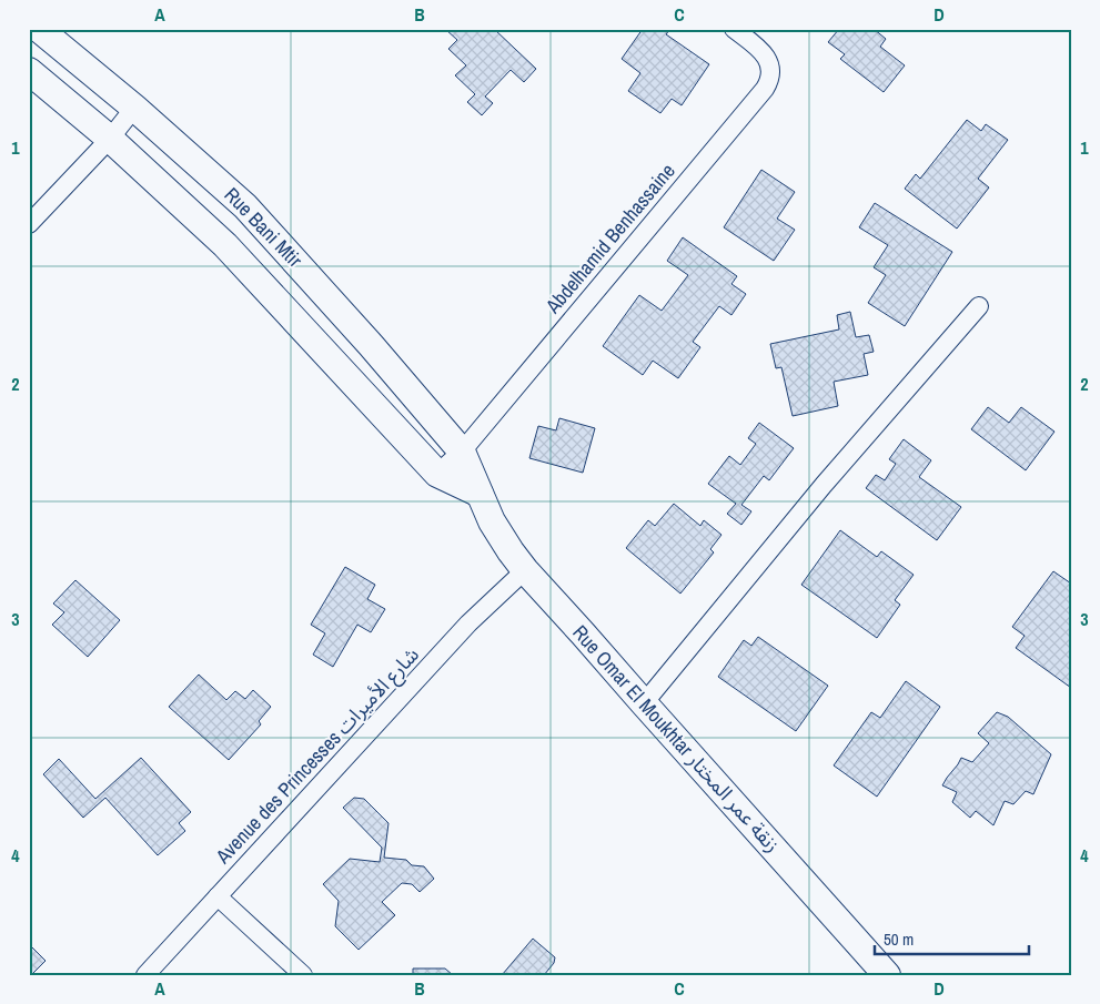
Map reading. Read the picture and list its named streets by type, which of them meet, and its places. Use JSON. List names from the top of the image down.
{
  "streets": {
    "street": [
      "Rue Bani Mtir",
      "Abdelhamid Benhassaine",
      "Rue Omar El Moukhtar زنقة عمر المختار",
      "Avenue des Princesses شارع الأميرات"
    ]
  },
  "crossings": [
    ["Rue Bani Mtir", "Abdelhamid Benhassaine"],
    ["Rue Bani Mtir", "Rue Omar El Moukhtar زنقة عمر المختار"],
    ["Abdelhamid Benhassaine", "Rue Omar El Moukhtar زنقة عمر المختار"],
    ["Rue Omar El Moukhtar زنقة عمر المختار", "Avenue des Princesses شارع الأميرات"]
  ],
  "scale_bar": "50 m",
  "grid": {
    "columns": [
      "A",
      "B",
      "C",
      "D"
    ],
    "rows": [
      "1",
      "2",
      "3",
      "4"
    ]
  }
}
